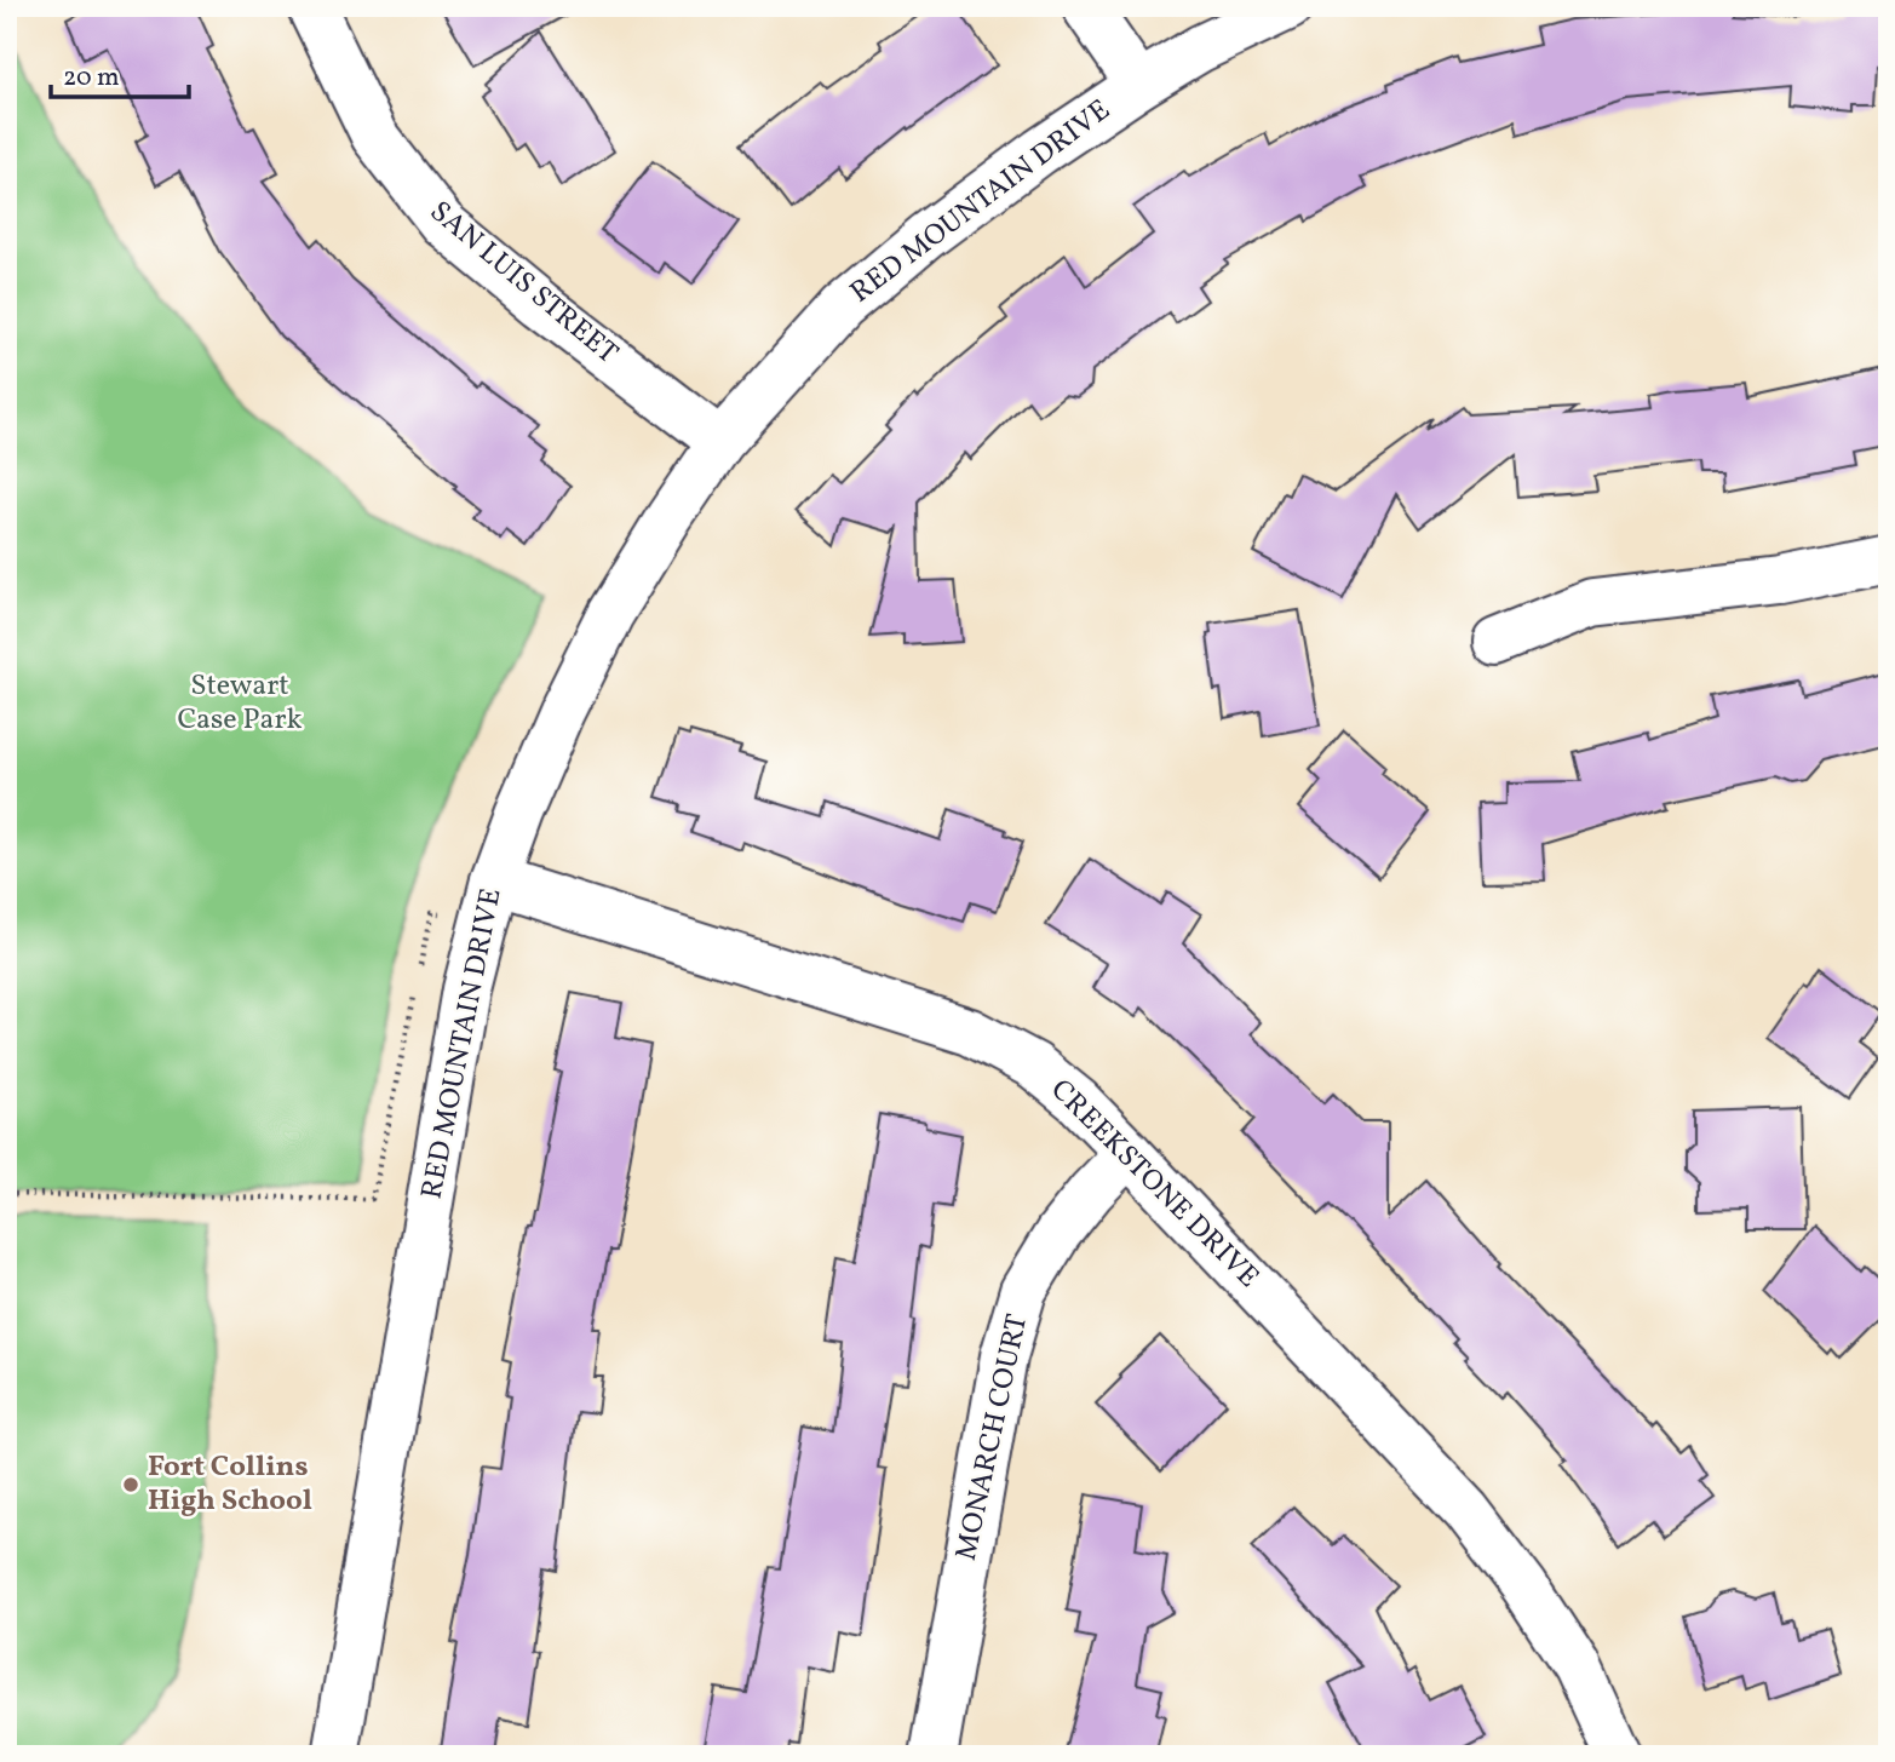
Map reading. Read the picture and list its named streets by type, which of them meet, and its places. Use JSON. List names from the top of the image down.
{
  "streets": {
    "street": [
      "RED MOUNTAIN DRIVE",
      "SAN LUIS STREET",
      "CREEKSTONE DRIVE",
      "MONARCH COURT"
    ]
  },
  "crossings": [
    ["RED MOUNTAIN DRIVE", "SAN LUIS STREET"],
    ["RED MOUNTAIN DRIVE", "CREEKSTONE DRIVE"],
    ["CREEKSTONE DRIVE", "MONARCH COURT"]
  ],
  "parks": ["Stewart Case Park"],
  "places": ["Fort Collins High School"],
  "scale_bar": "20 m"
}
